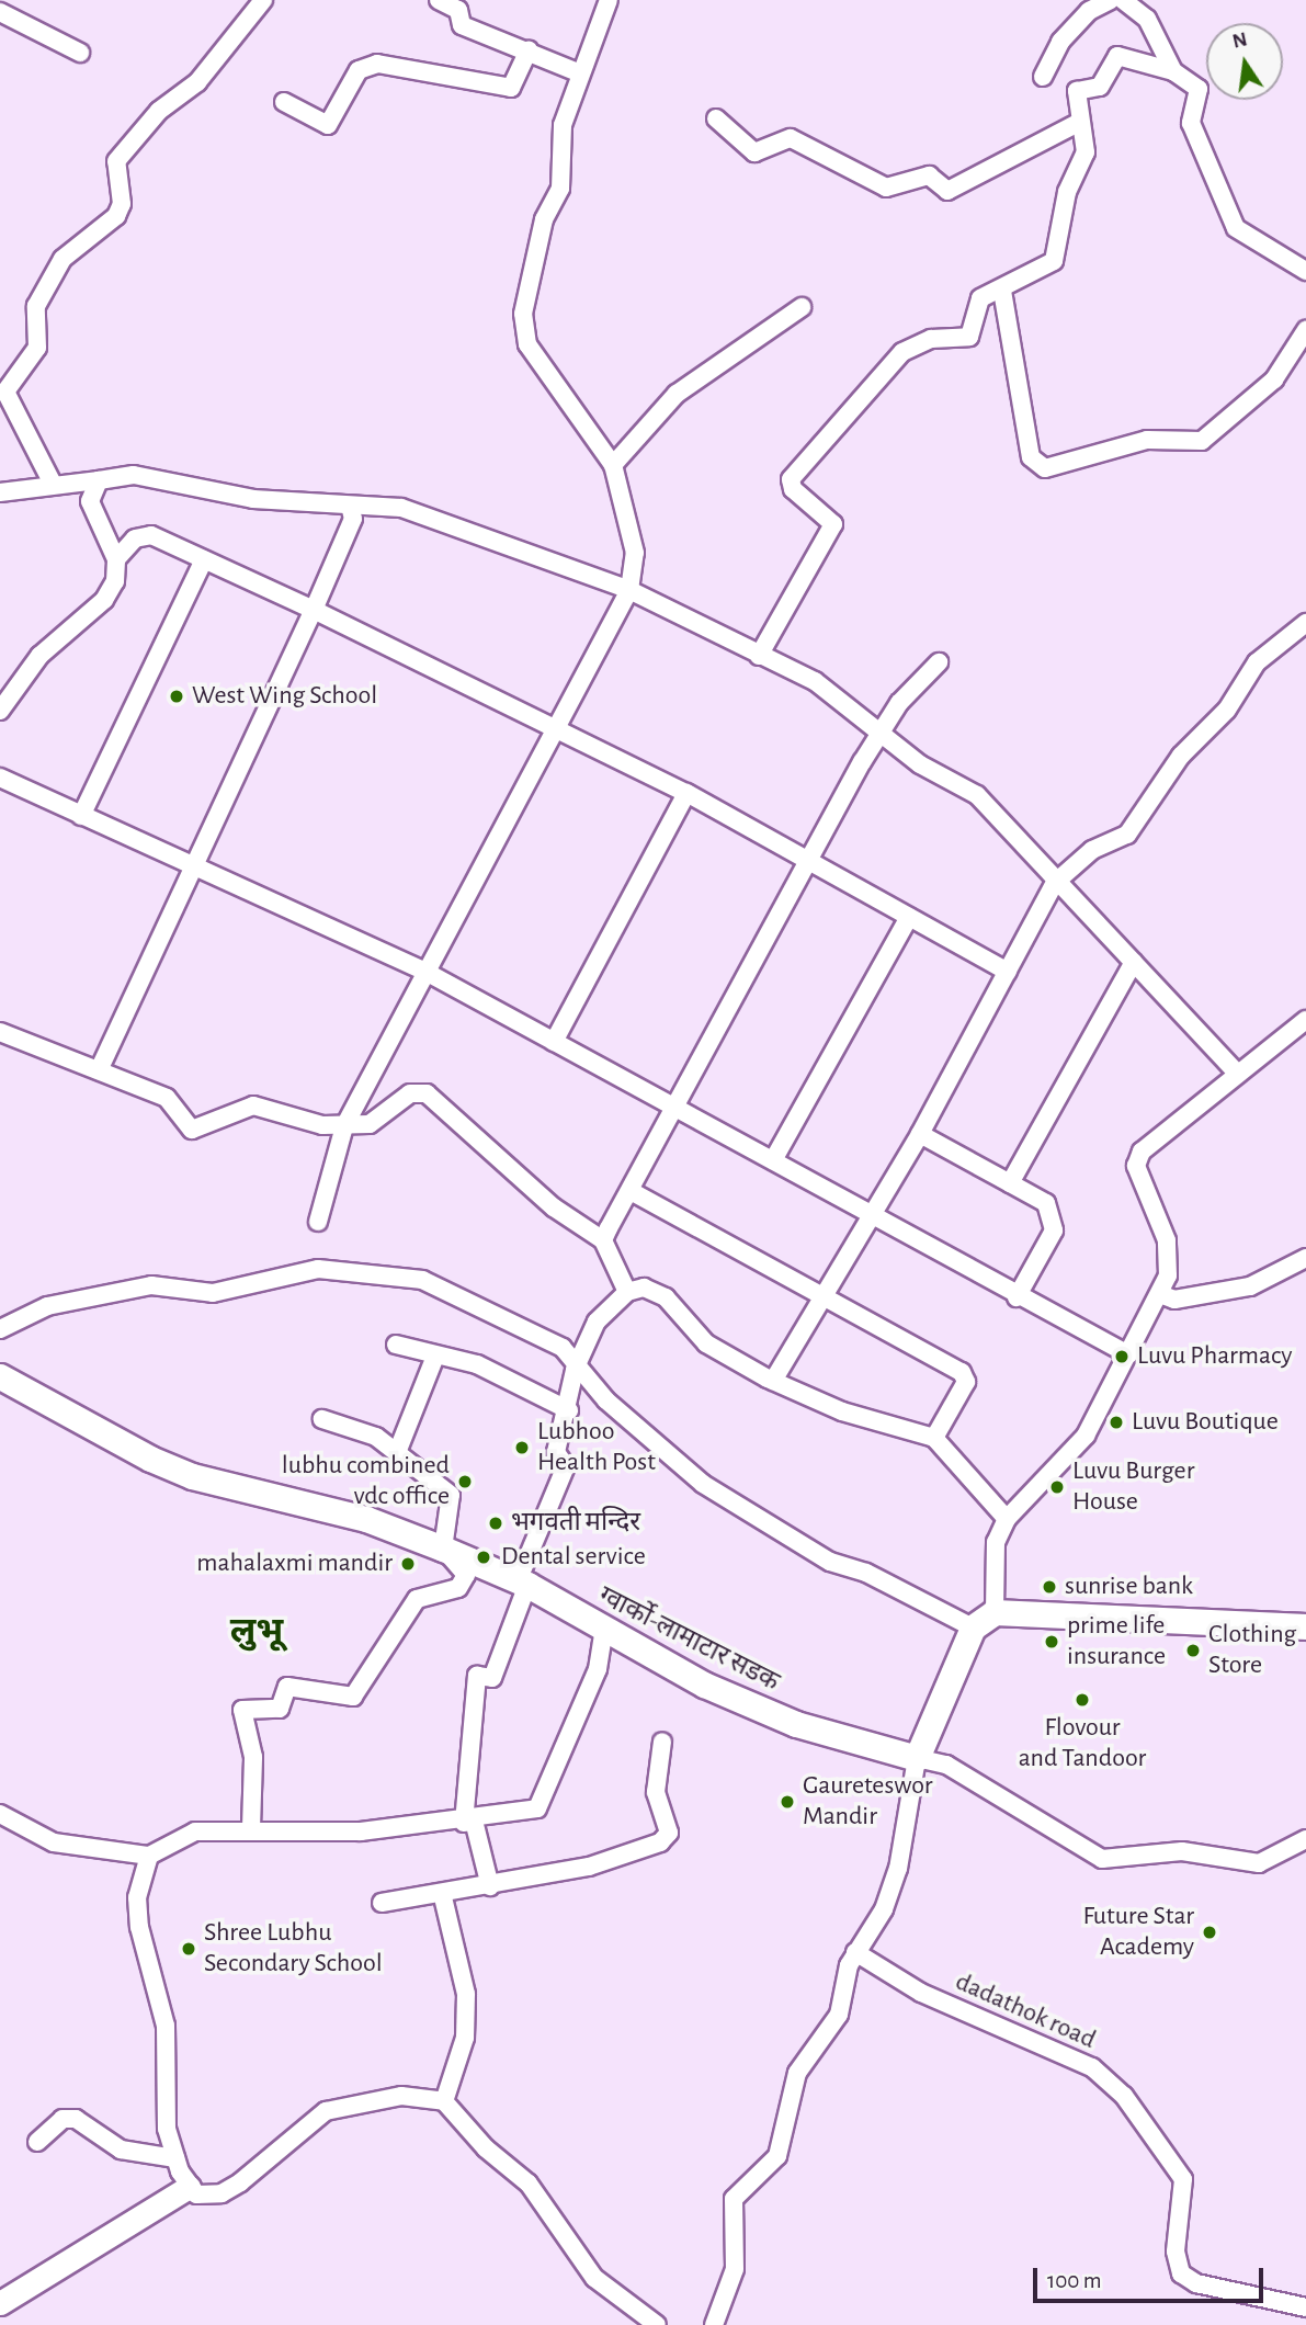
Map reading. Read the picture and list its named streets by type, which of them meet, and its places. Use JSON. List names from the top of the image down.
{
  "streets": {
    "main road": ["ग्वार्को-लामाटार सडक"],
    "street": ["dadathok road"]
  },
  "districts": ["लुभू"],
  "places": [
    "West Wing School",
    "Luvu Pharmacy",
    "Luvu Boutique",
    "Lubhoo Health Post",
    "lubhu combined vdc office",
    "Luvu Burger House",
    "भगवती मन्दिर",
    "Dental service",
    "mahalaxmi mandir",
    "sunrise bank",
    "prime life insurance",
    "Clothing Store",
    "Flovour and Tandoor",
    "Gaureteswor Mandir",
    "Future Star Academy",
    "Shree Lubhu Secondary School"
  ],
  "scale_bar": "100 m",
  "north": "top"
}
